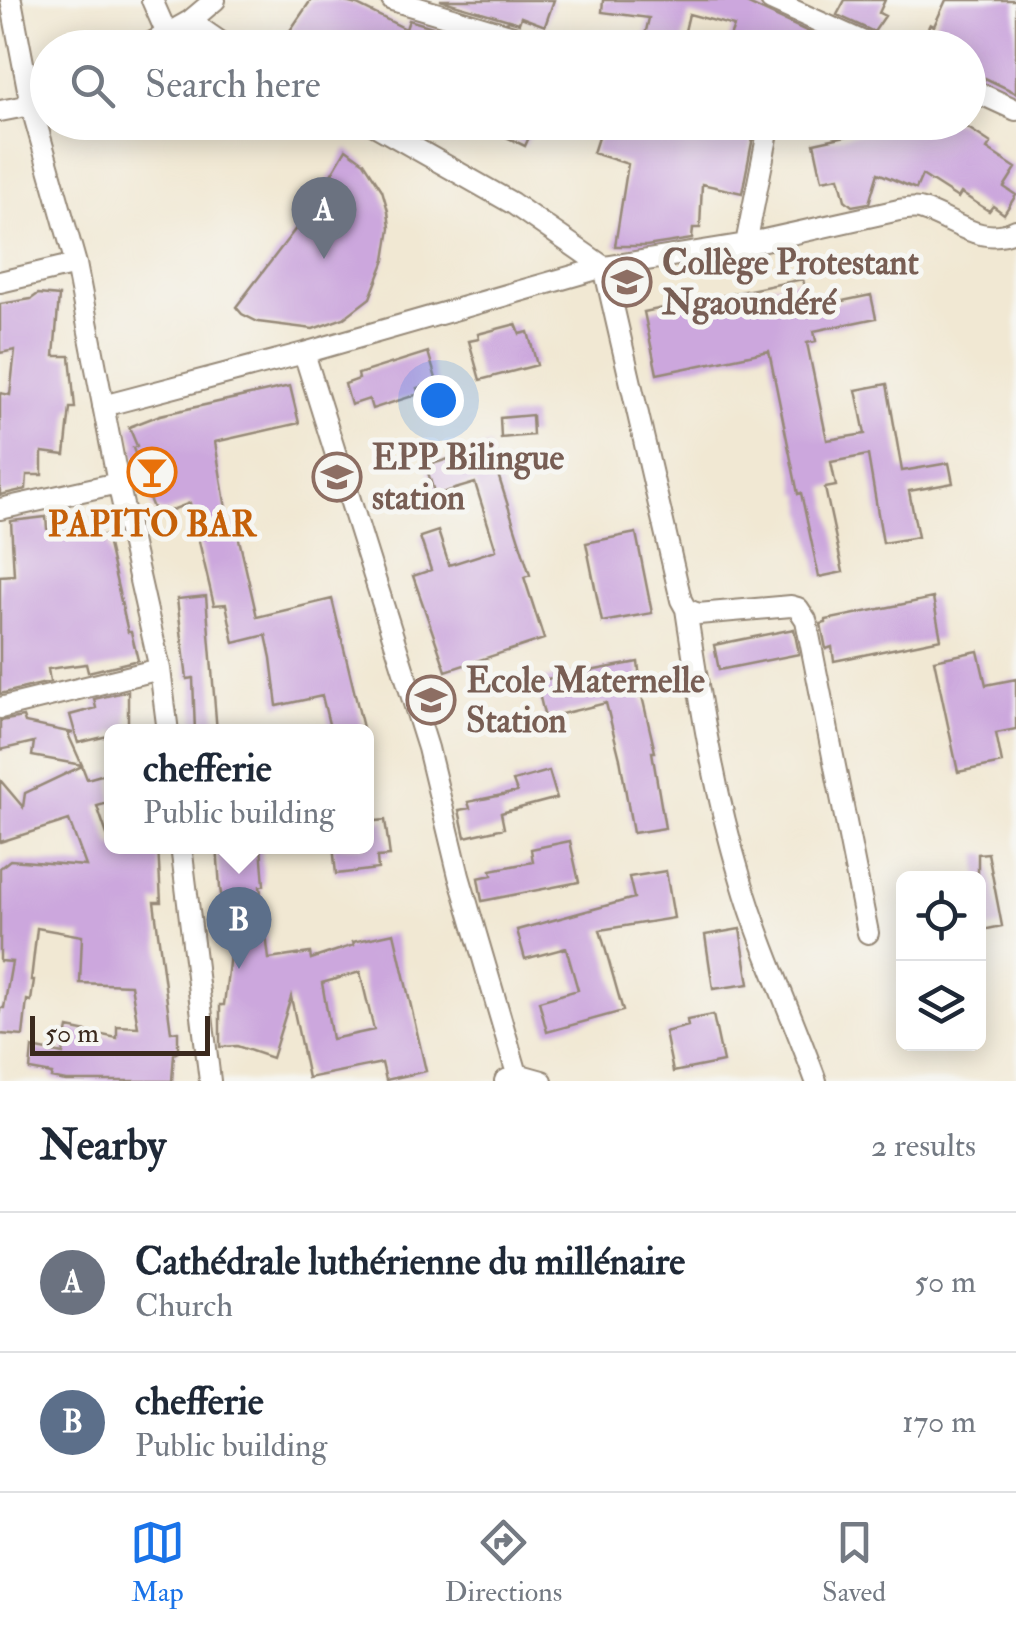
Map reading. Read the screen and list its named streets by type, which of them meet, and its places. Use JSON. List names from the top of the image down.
{
  "places": {
    "school or university": ["Collège Protestant Ngaoundéré", "EPP Bilingue station", "Ecole Maternelle Station"],
    "bar": ["PAPITO BAR"]
  },
  "scale_bar": "50 m",
  "page": {
    "search": "Search here",
    "pins": ["A", "B"],
    "popup": ["chefferie", "Public building"],
    "scale": "50 m",
    "heading": ["Nearby", "2 results"],
    "list": [
      {
        "mark": "A",
        "name": "Cathédrale luthérienne du millénaire",
        "note": "Church",
        "value": "50 m"
      },
      {
        "mark": "B",
        "name": "chefferie",
        "note": "Public building",
        "value": "170 m"
      }
    ],
    "nav": ["Map", "Directions", "Saved"]
  }
}
